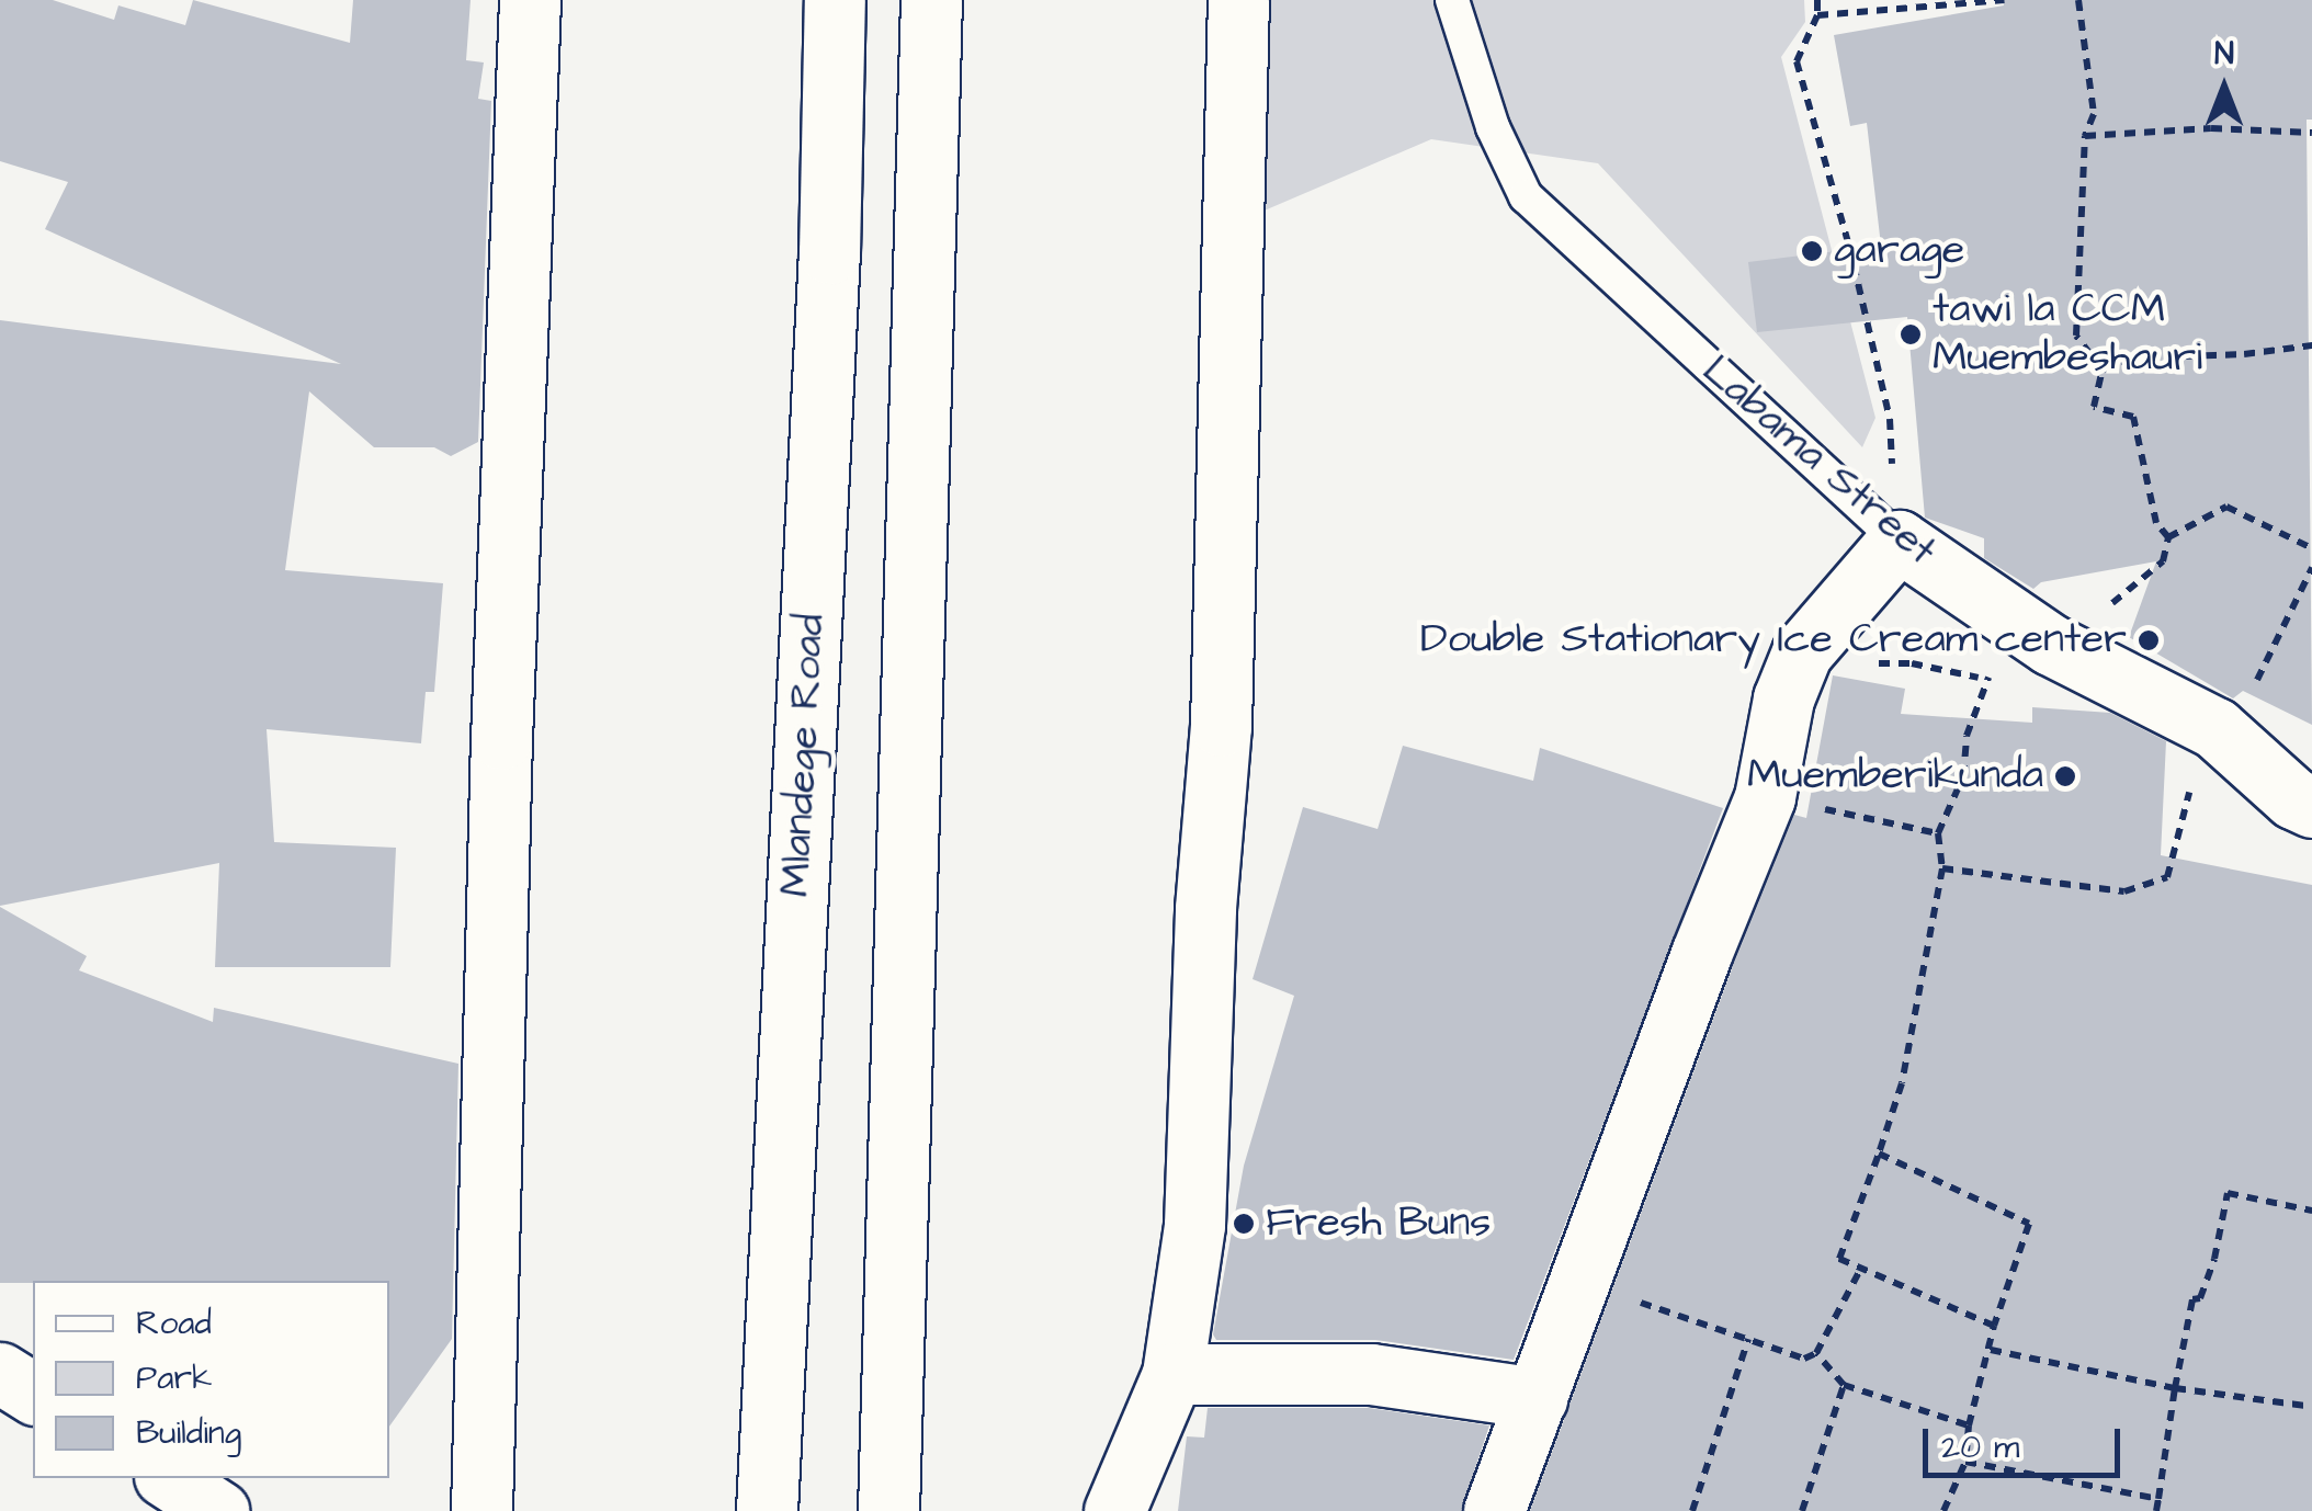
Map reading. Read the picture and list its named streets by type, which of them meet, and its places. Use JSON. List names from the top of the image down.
{
  "streets": {
    "street": ["Labama Street", "Mlandege Road"]
  },
  "places": [
    "garage",
    "tawi la CCM Muembeshauri",
    "Double Stationary Ice Cream center",
    "Muemberikunda",
    "Fresh Buns"
  ],
  "legend": ["Road", "Park", "Building"],
  "scale_bar": "20 m",
  "north": "top"
}
